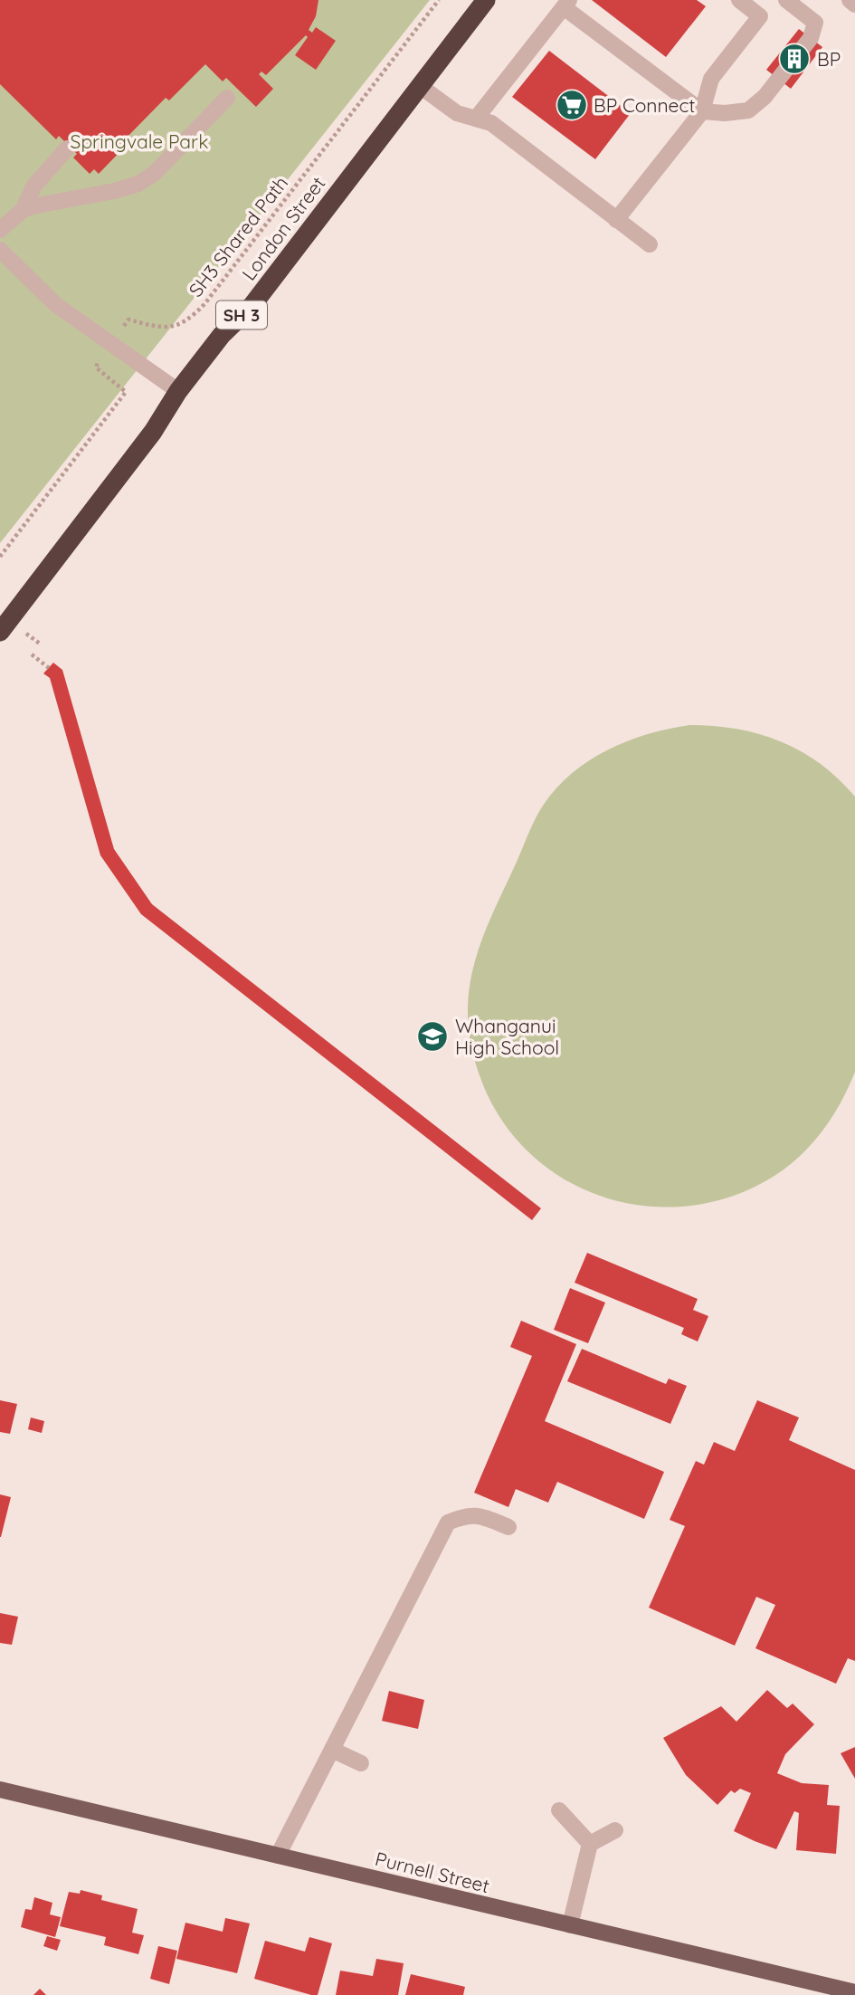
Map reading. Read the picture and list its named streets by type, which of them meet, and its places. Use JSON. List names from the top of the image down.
{
  "streets": {
    "highway": ["London Street", "SH 3"],
    "main road": ["Purnell Street"],
    "path": ["SH3 Shared Path"]
  },
  "parks": ["Springvale Park"],
  "places": {
    "building": ["BP"],
    "supermarket": ["BP Connect"],
    "school or university": ["Whanganui High School"]
  }
}
